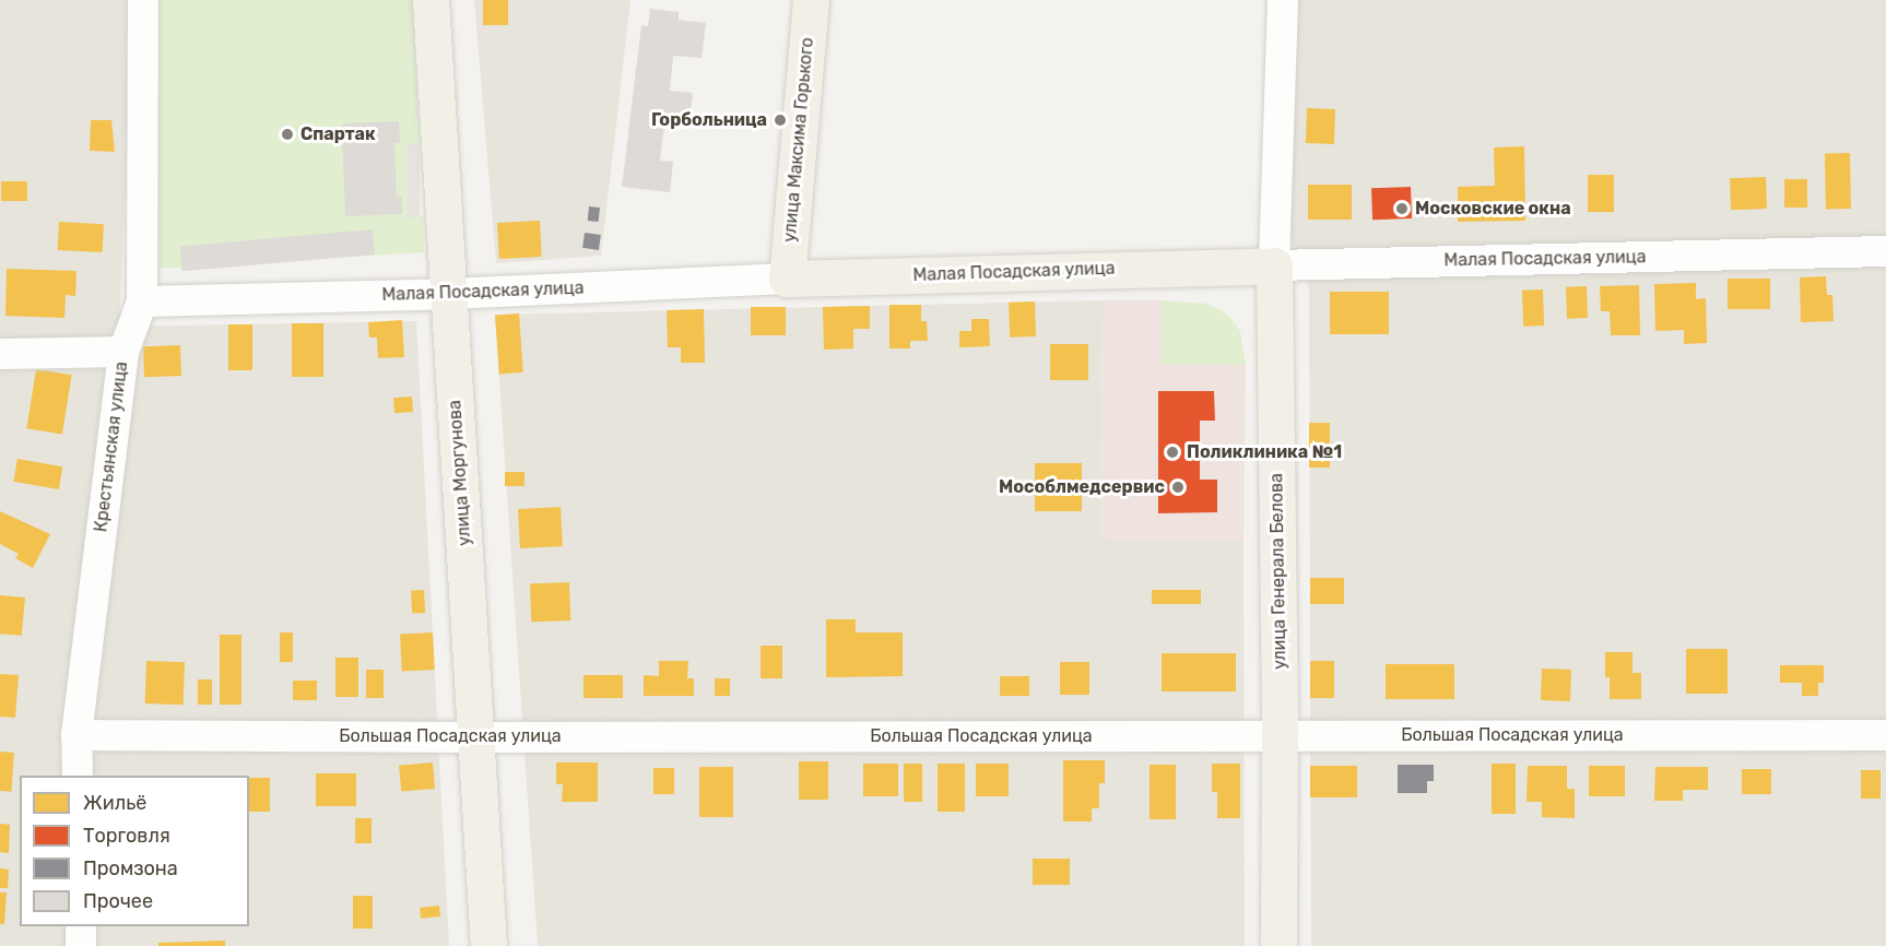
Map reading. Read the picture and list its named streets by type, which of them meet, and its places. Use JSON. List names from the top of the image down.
{
  "streets": {
    "main road": [
      "улица Максима Горького",
      "Малая Посадская улица",
      "улица Моргунова",
      "улица Генерала Белова"
    ],
    "street": ["Крестьянская улица", "Большая Посадская улица"]
  },
  "crossings": [
    ["улица Максима Горького", "Малая Посадская улица"],
    ["Малая Посадская улица", "Крестьянская улица"],
    ["Малая Посадская улица", "улица Моргунова"],
    ["Малая Посадская улица", "улица Генерала Белова"],
    ["Крестьянская улица", "Большая Посадская улица"],
    ["улица Моргунова", "Большая Посадская улица"],
    ["улица Генерала Белова", "Большая Посадская улица"]
  ],
  "places": [
    "Горбольница",
    "Спартак",
    "Московские окна",
    "Поликлиника №1",
    "Мособлмедсервис"
  ],
  "legend": [
    "Жильё",
    "Торговля",
    "Промзона",
    "Прочее"
  ]
}
